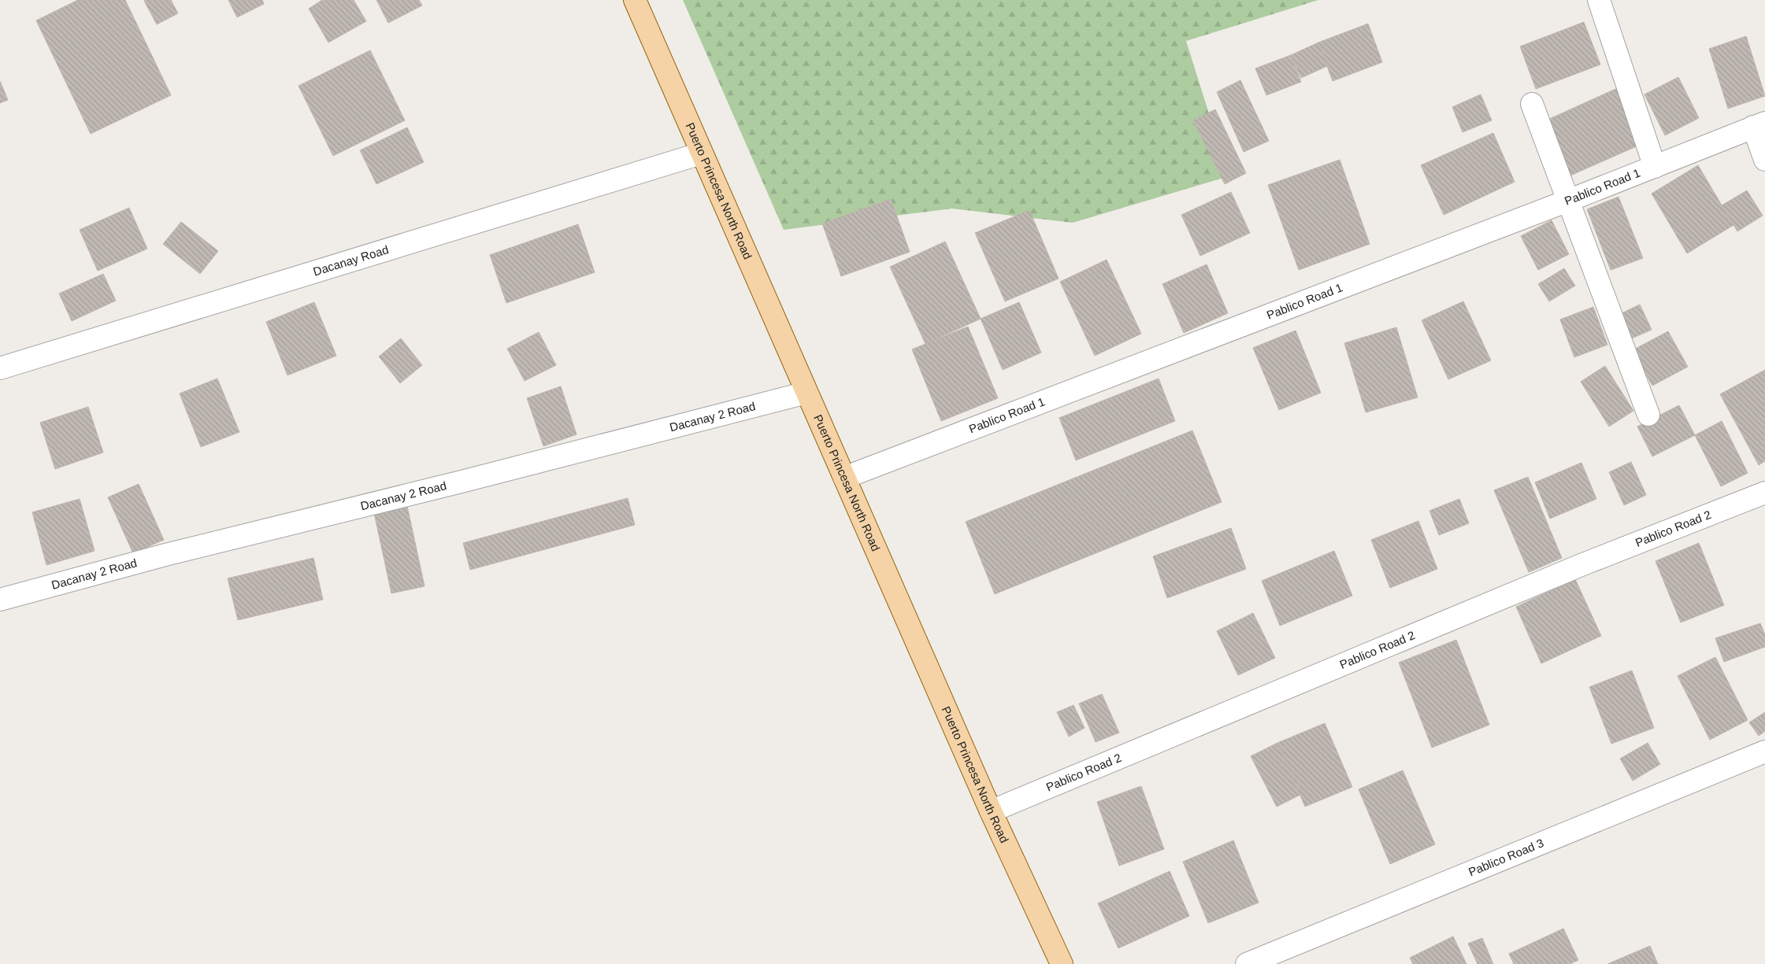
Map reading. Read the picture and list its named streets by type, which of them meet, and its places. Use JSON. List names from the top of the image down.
{
  "streets": {
    "main road": ["Puerto Princesa North Road"],
    "street": [
      "Pablico Road 1",
      "Dacanay Road",
      "Dacanay 2 Road",
      "Pablico Road 2",
      "Pablico Road 3"
    ]
  },
  "crossings": [
    ["Pablico Road 1", "Puerto Princesa North Road"],
    ["Puerto Princesa North Road", "Dacanay Road"],
    ["Puerto Princesa North Road", "Dacanay 2 Road"],
    ["Puerto Princesa North Road", "Pablico Road 2"]
  ]
}
